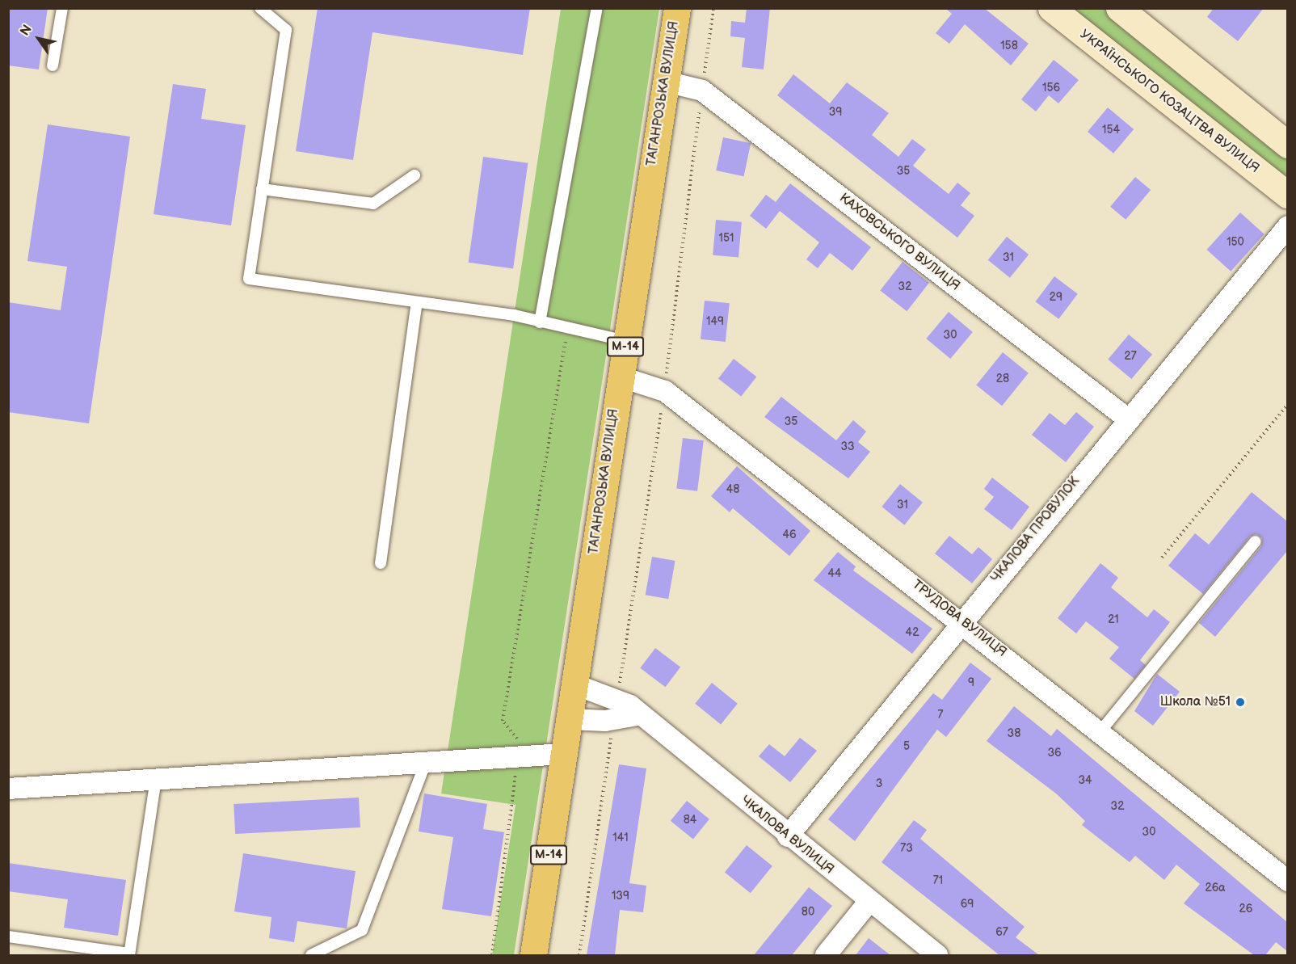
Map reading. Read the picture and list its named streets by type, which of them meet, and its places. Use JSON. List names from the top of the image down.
{
  "streets": {
    "highway": ["ТАГАНРОЗЬКА ВУЛИЦЯ", "М-14"],
    "street": [
      "УКРАЇНСЬКОГО КОЗАЦТВА ВУЛИЦЯ",
      "КАХОВСЬКОГО ВУЛИЦЯ",
      "ЧКАЛОВА ПРОВУЛОК",
      "ТРУДОВА ВУЛИЦЯ",
      "ЧКАЛОВА ВУЛИЦЯ"
    ]
  },
  "crossings": [
    ["ТАГАНРОЗЬКА ВУЛИЦЯ", "КАХОВСЬКОГО ВУЛИЦЯ"],
    ["ТАГАНРОЗЬКА ВУЛИЦЯ", "ТРУДОВА ВУЛИЦЯ"],
    ["ТАГАНРОЗЬКА ВУЛИЦЯ", "ЧКАЛОВА ВУЛИЦЯ"],
    ["КАХОВСЬКОГО ВУЛИЦЯ", "ЧКАЛОВА ПРОВУЛОК"],
    ["ЧКАЛОВА ПРОВУЛОК", "ТРУДОВА ВУЛИЦЯ"],
    ["ЧКАЛОВА ПРОВУЛОК", "ЧКАЛОВА ВУЛИЦЯ"]
  ],
  "places": ["Школа №51"],
  "house_numbers": [
    "158",
    "156",
    "39",
    "154",
    "35",
    "151",
    "150",
    "31",
    "32",
    "29",
    "149",
    "30",
    "27",
    "28",
    "35",
    "33",
    "48",
    "31",
    "46",
    "44",
    "21",
    "42",
    "9",
    "7",
    "38",
    "5",
    "36",
    "34",
    "3",
    "32",
    "84",
    "30",
    "141",
    "73",
    "71",
    "26а",
    "139",
    "69",
    "26",
    "80",
    "67"
  ],
  "north": "top left"
}
